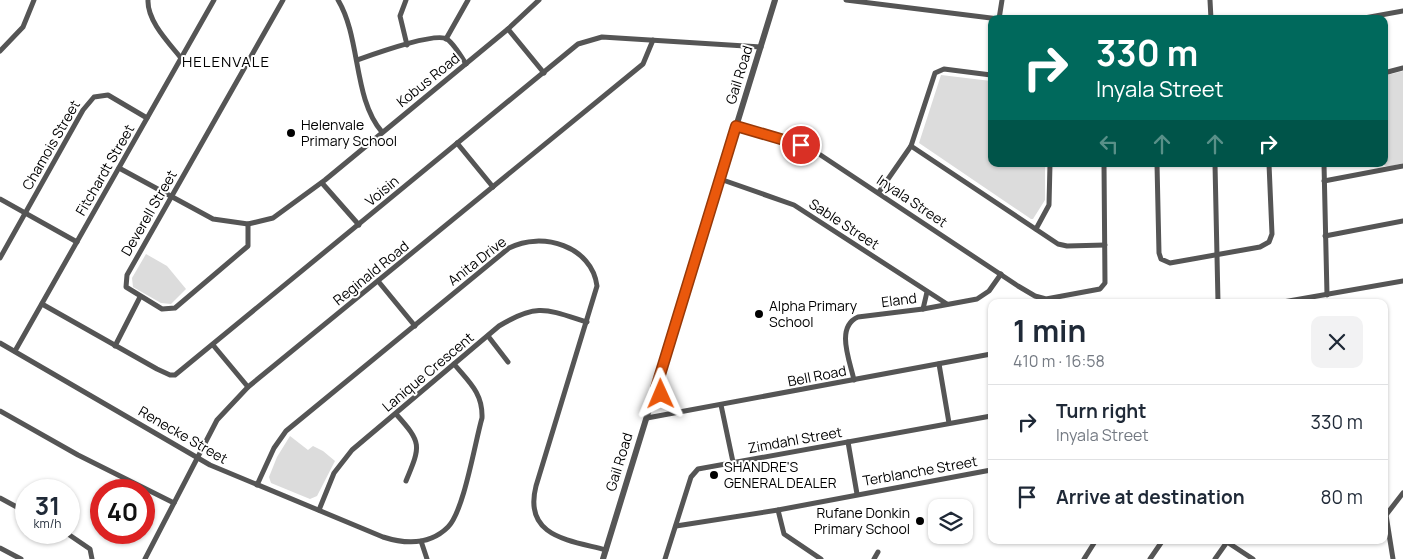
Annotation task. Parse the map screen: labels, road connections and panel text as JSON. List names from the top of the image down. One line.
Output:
{"streets":{"street":["Gail Road","Kobus Road","Chamois Street","Fitchardt Street","Voisin","Inyala Street","Deverell Street","Sable Street","Anita Drive","Reginald Road","Eland","Lanique Crescent","Bell Road","Renecke Street","Zimdahl Street","Terblanche Street"]},"crossings":[["Gail Road","Voisin"],["Gail Road","Inyala Street"],["Gail Road","Sable Street"],["Gail Road","Anita Drive"],["Gail Road","Bell Road"],["Kobus Road","Fitchardt Street"],["Kobus Road","Deverell Street"],["Chamois Street","Fitchardt Street"],["Fitchardt Street","Voisin"],["Fitchardt Street","Renecke Street"],["Voisin","Reginald Road"],["Inyala Street","Eland"],["Sable Street","Eland"],["Anita Drive","Lanique Crescent"],["Anita Drive","Renecke Street"],["Reginald Road","Renecke Street"],["Eland","Bell Road"],["Lanique Crescent","Renecke Street"],["Zimdahl Street","Terblanche Street"]],"districts":["HELENVALE"],"places":["Helenvale Primary School","Alpha Primary School","SHANDRE'S GENERAL DEALER","Rufane Donkin Primary School"],"page":{"turn":["330 m","Inyala Street"],"heading":["1 min","410 m · 16:58"],"list":[{"name":"Turn right","note":"Inyala Street","value":"330 m"},{"name":"Arrive at destination","value":"80 m"}],"speed":"31 km/h","limit":"40"}}
